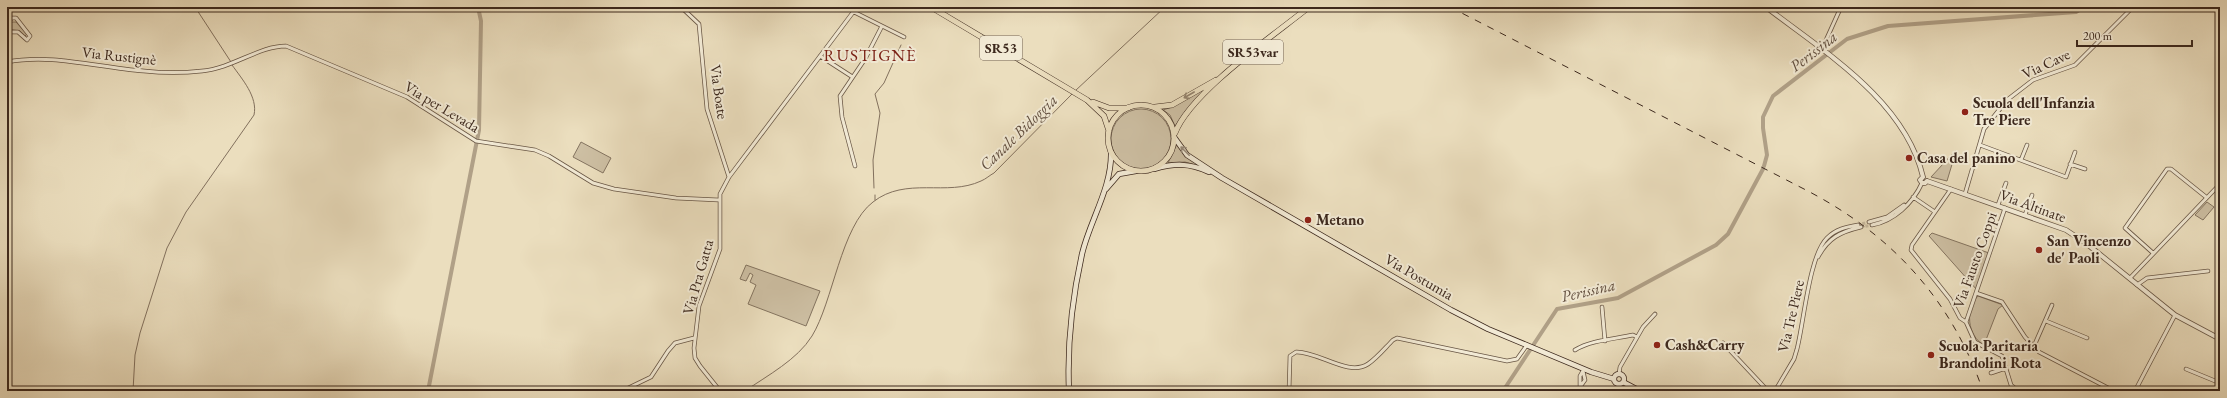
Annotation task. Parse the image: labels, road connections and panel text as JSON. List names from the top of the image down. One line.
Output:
{"streets":{"main road":["SR53","SR53var","Via Postumia"],"street":["Via Rustignè","Via Cave","Via Boate","Via per Levada","Via Altinate","Via Fausto Coppi","Via Pra Gatta","Via Tre Piere"]},"crossings":[["SR53","SR53var"],["SR53","Via Postumia"],["SR53var","Via Postumia"],["Via Rustignè","Via per Levada"],["Via Cave","Via Altinate"],["Via Boate","Via Pra Gatta"],["Via per Levada","Via Pra Gatta"],["Via Altinate","Via Fausto Coppi"]],"districts":["RUSTIGNÈ"],"water":["Perissina","Canale Bidoggia"],"places":["Scuola dell'Infanzia Tre Piere","Casa del panino","Metano","San Vincenzo de' Paoli","Cash&Carry","Scuola Paritaria Brandolini Rota"],"scale_bar":"200 m"}
